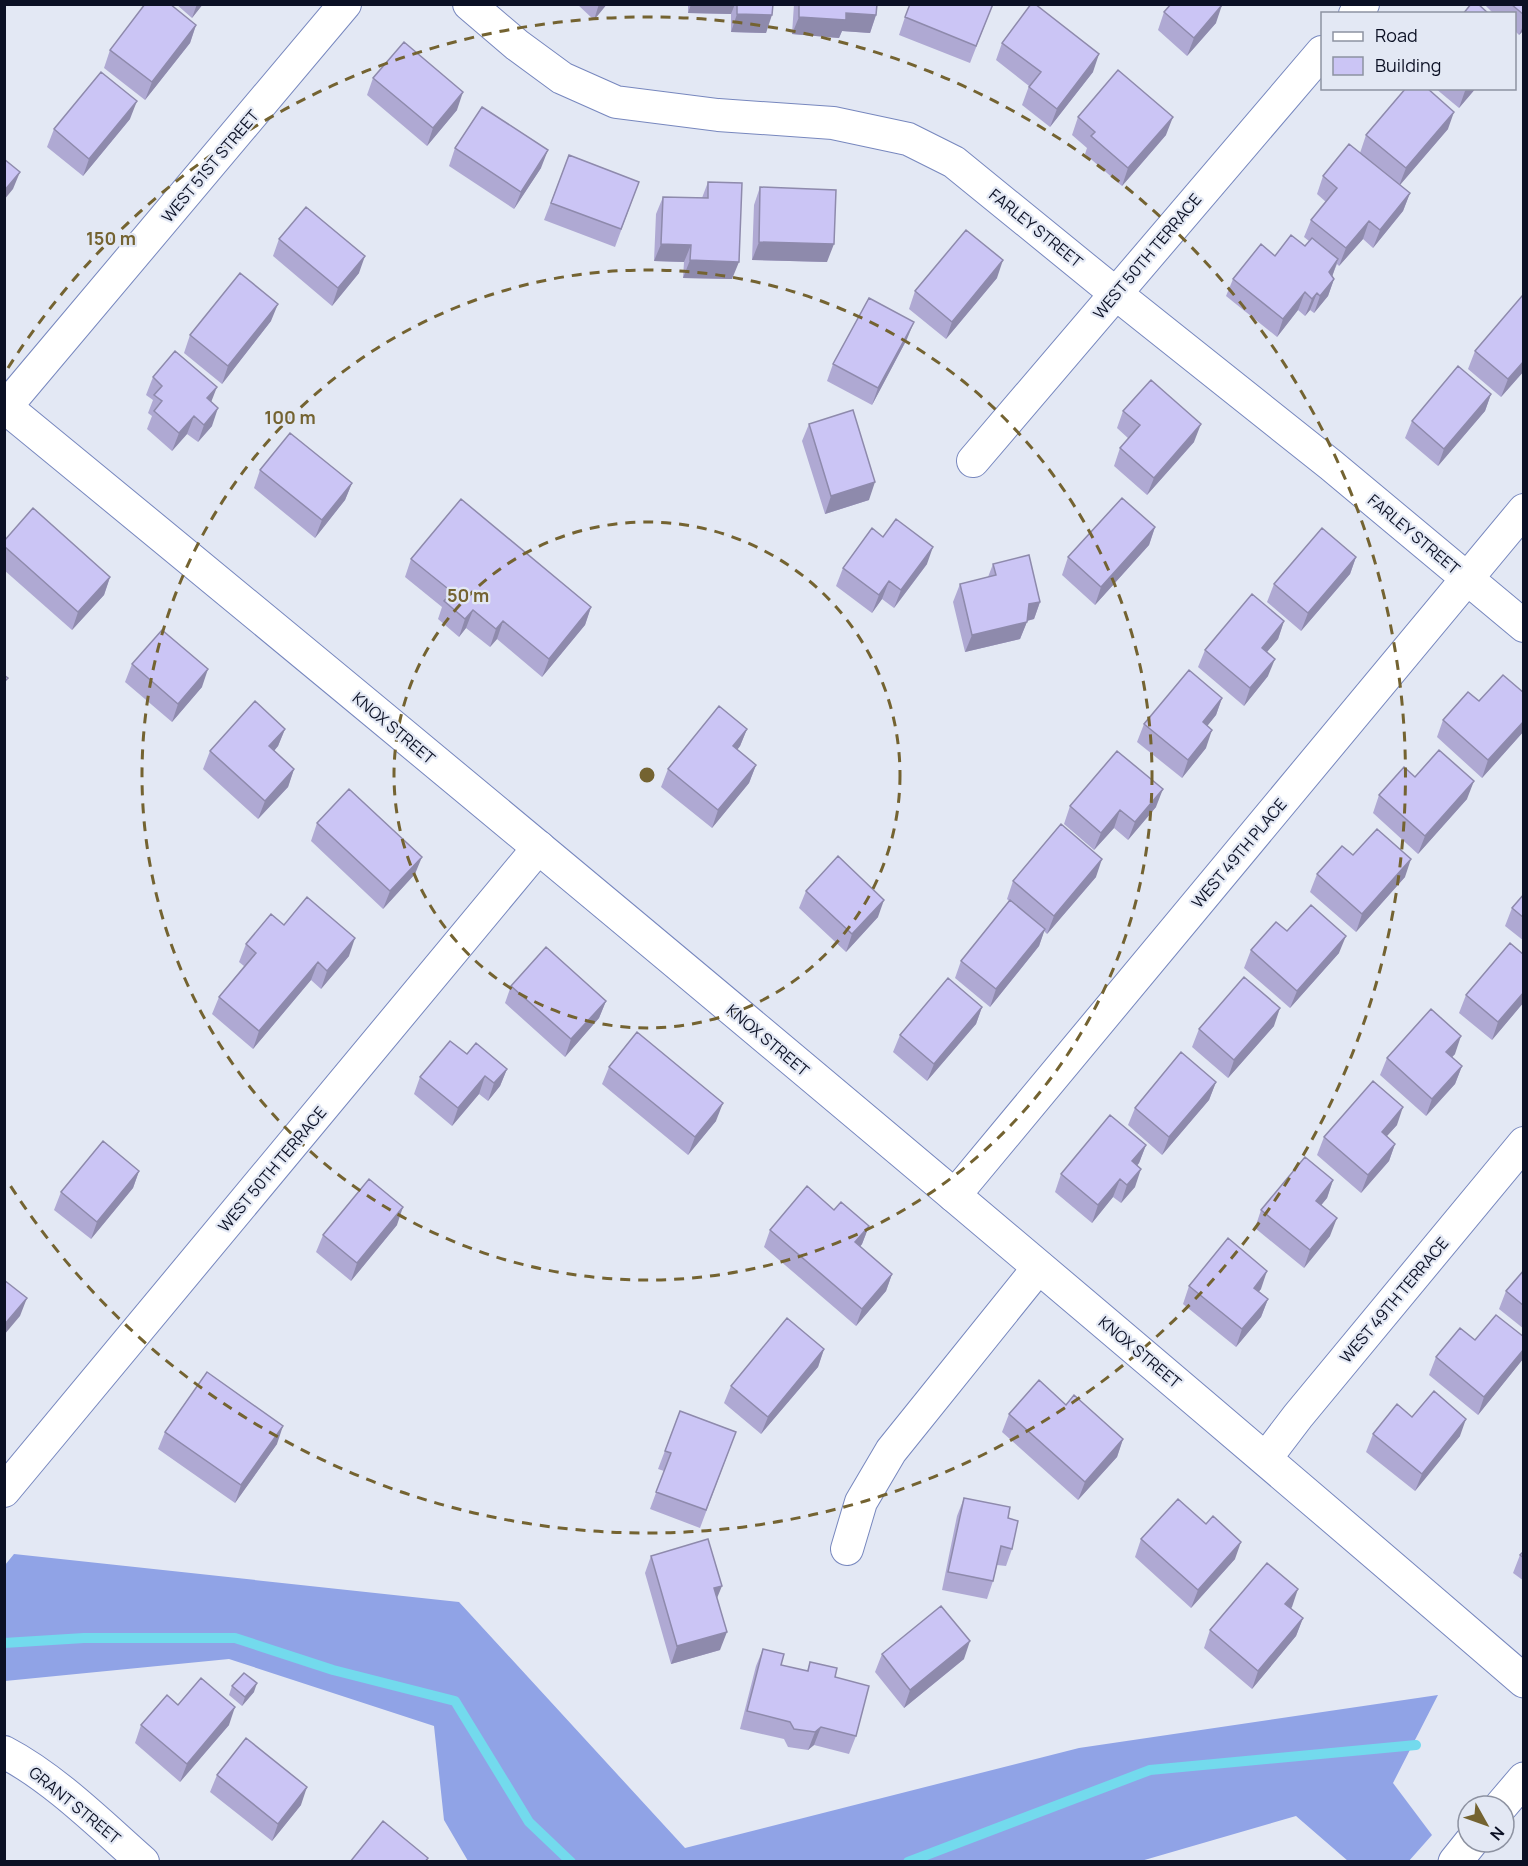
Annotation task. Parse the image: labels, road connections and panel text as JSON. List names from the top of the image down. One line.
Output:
{"streets":{"street":["WEST 51ST STREET","FARLEY STREET","WEST 50TH TERRACE","KNOX STREET","WEST 49TH PLACE","WEST 49TH TERRACE","GRANT STREET"]},"crossings":[["WEST 51ST STREET","KNOX STREET"],["FARLEY STREET","WEST 50TH TERRACE"],["FARLEY STREET","WEST 49TH PLACE"],["WEST 50TH TERRACE","KNOX STREET"],["KNOX STREET","WEST 49TH PLACE"],["KNOX STREET","WEST 49TH TERRACE"]],"legend":["Road","Building"],"north":"bottom right","rings":["150 m","100 m","50 m"]}
